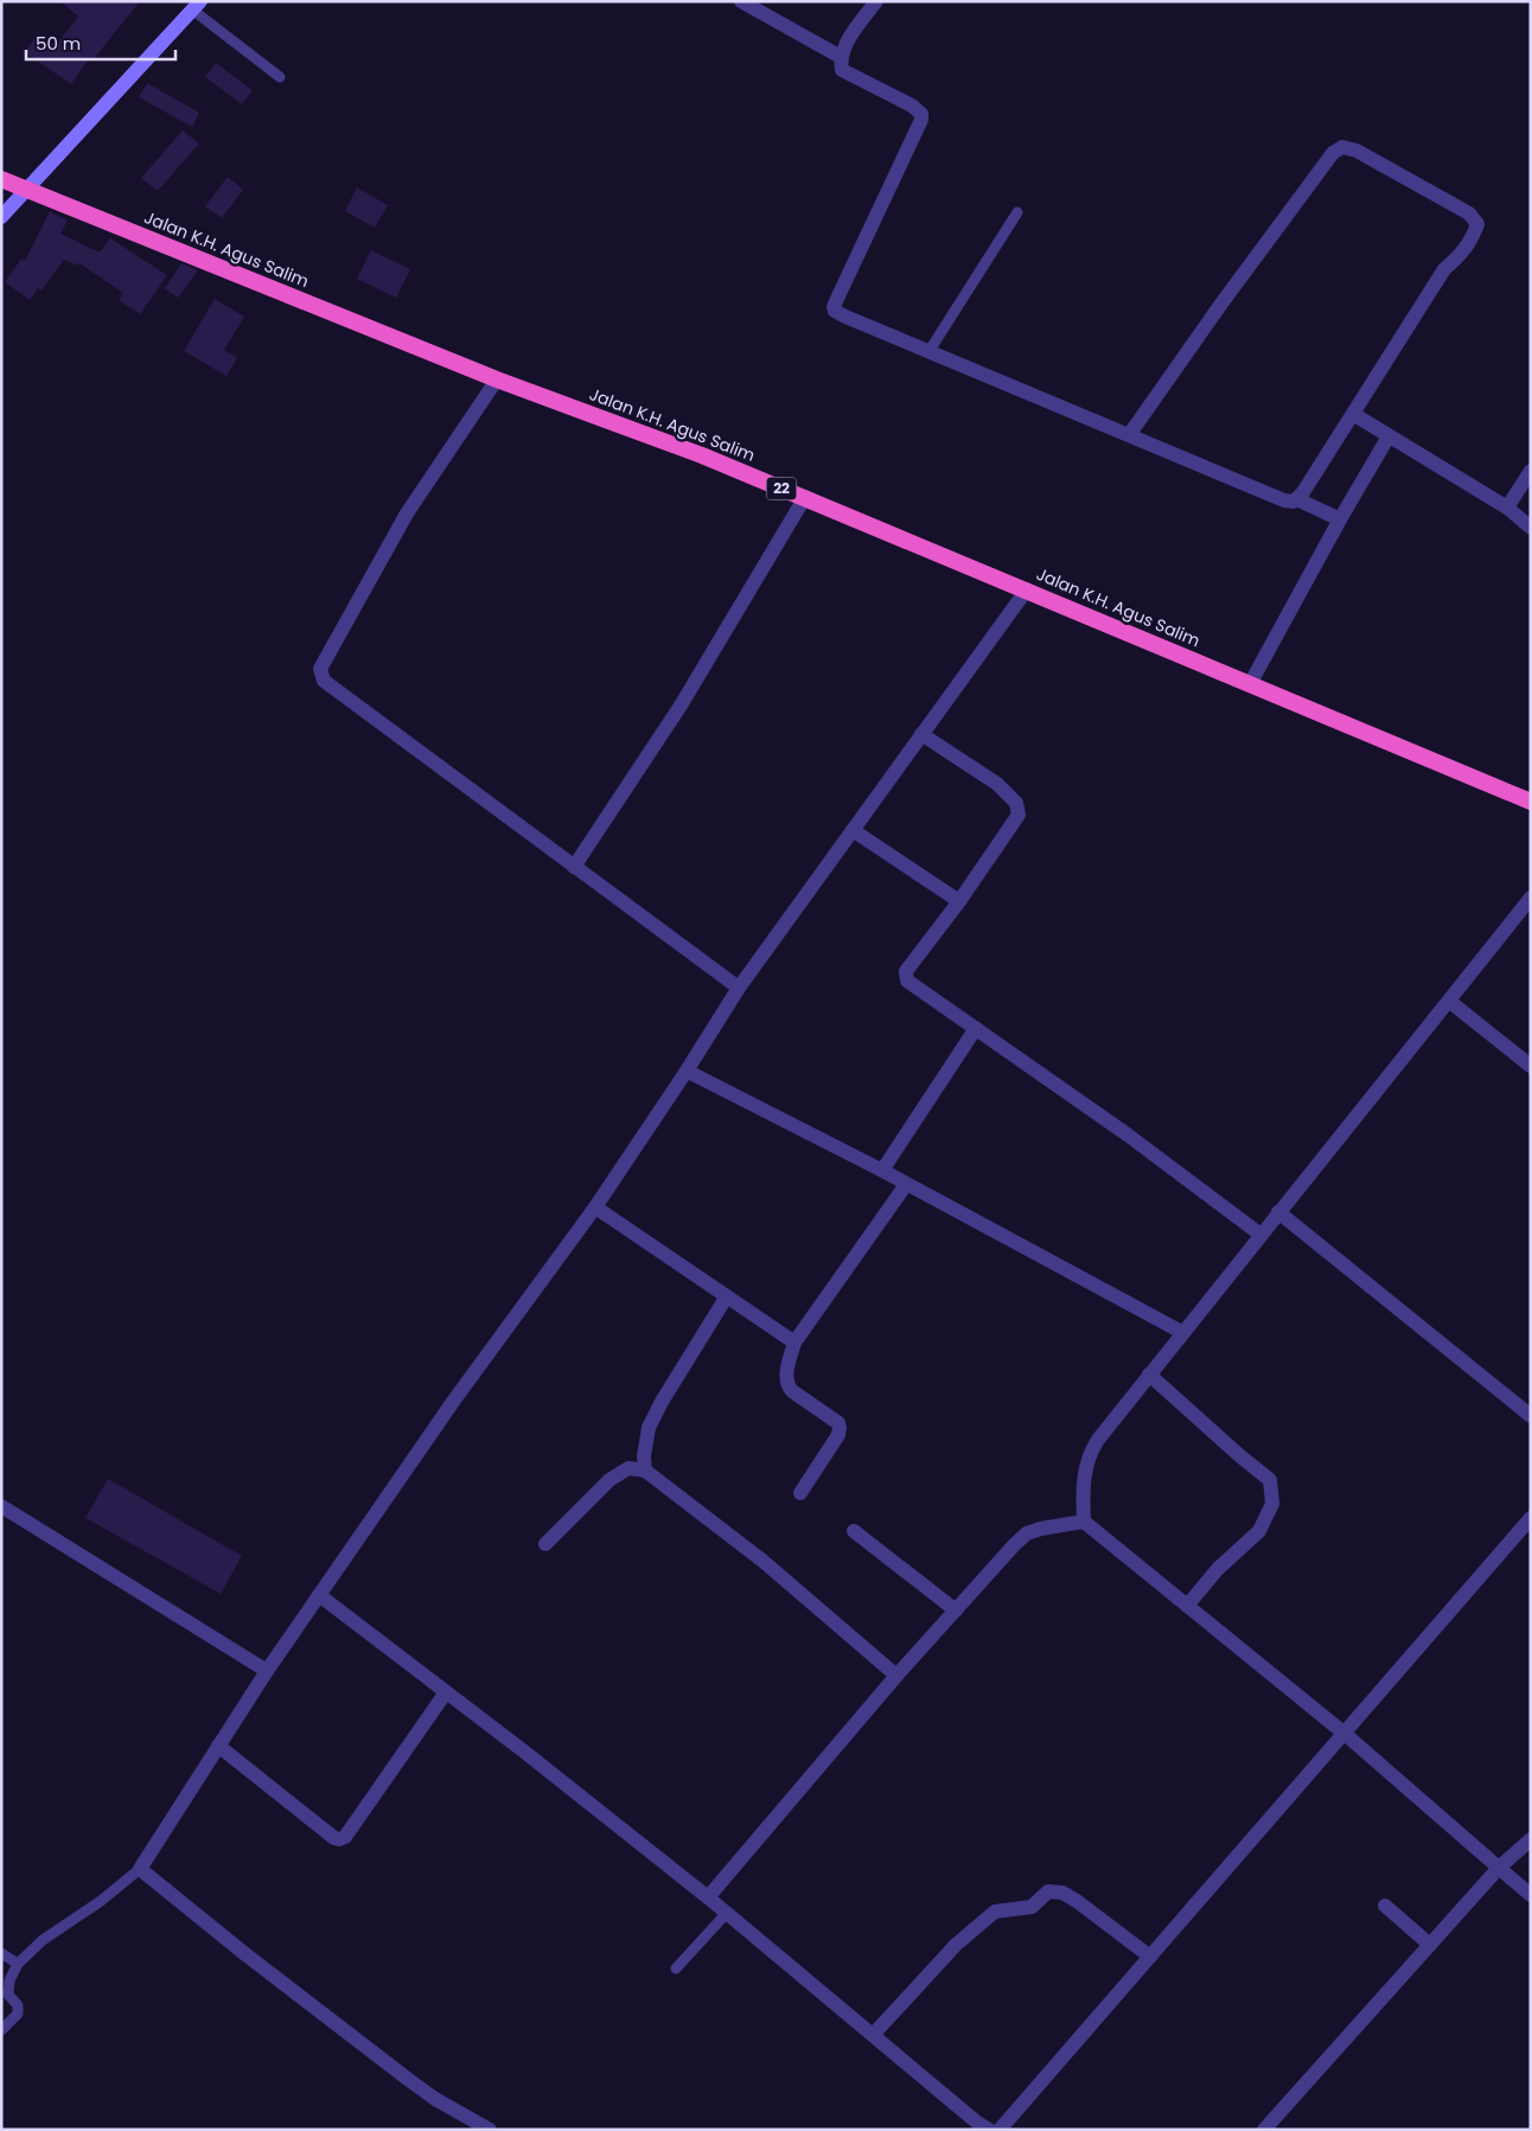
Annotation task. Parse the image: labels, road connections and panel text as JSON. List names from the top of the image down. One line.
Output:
{"streets":{"highway":["Jalan K.H. Agus Salim","22"]},"crossings":[["Jalan K.H. Agus Salim","22"]],"scale_bar":"50 m"}
